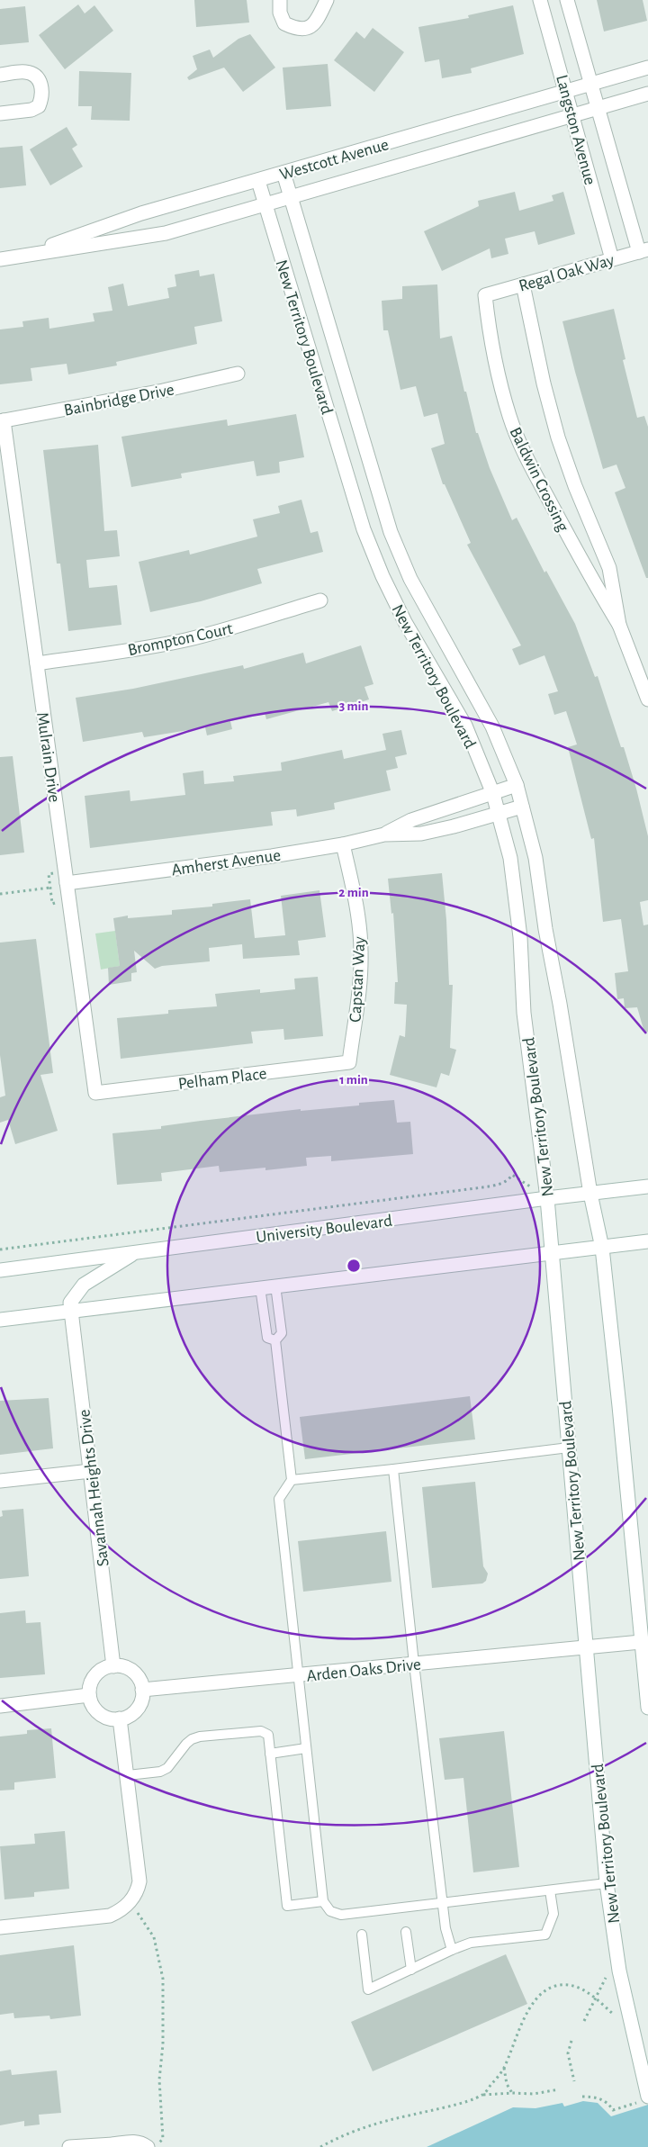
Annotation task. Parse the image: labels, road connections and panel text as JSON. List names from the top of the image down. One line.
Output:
{"streets":{"street":["Langston Avenue","Westcott Avenue","Regal Oak Way","New Territory Boulevard","Bainbridge Drive","Baldwin Crossing","Brompton Court","Mulrain Drive","Amherst Avenue","Capstan Way","Pelham Place","University Boulevard","Savannah Heights Drive","Arden Oaks Drive"]},"crossings":[["Langston Avenue","Westcott Avenue"],["Langston Avenue","Regal Oak Way"],["Westcott Avenue","New Territory Boulevard"],["Regal Oak Way","Baldwin Crossing"],["New Territory Boulevard","Amherst Avenue"],["New Territory Boulevard","University Boulevard"],["New Territory Boulevard","Arden Oaks Drive"],["Bainbridge Drive","Mulrain Drive"],["Brompton Court","Mulrain Drive"],["Mulrain Drive","Amherst Avenue"],["Mulrain Drive","Pelham Place"],["Amherst Avenue","Capstan Way"],["Capstan Way","Pelham Place"],["Savannah Heights Drive","Arden Oaks Drive"]],"rings":["3 min","2 min","1 min"]}
